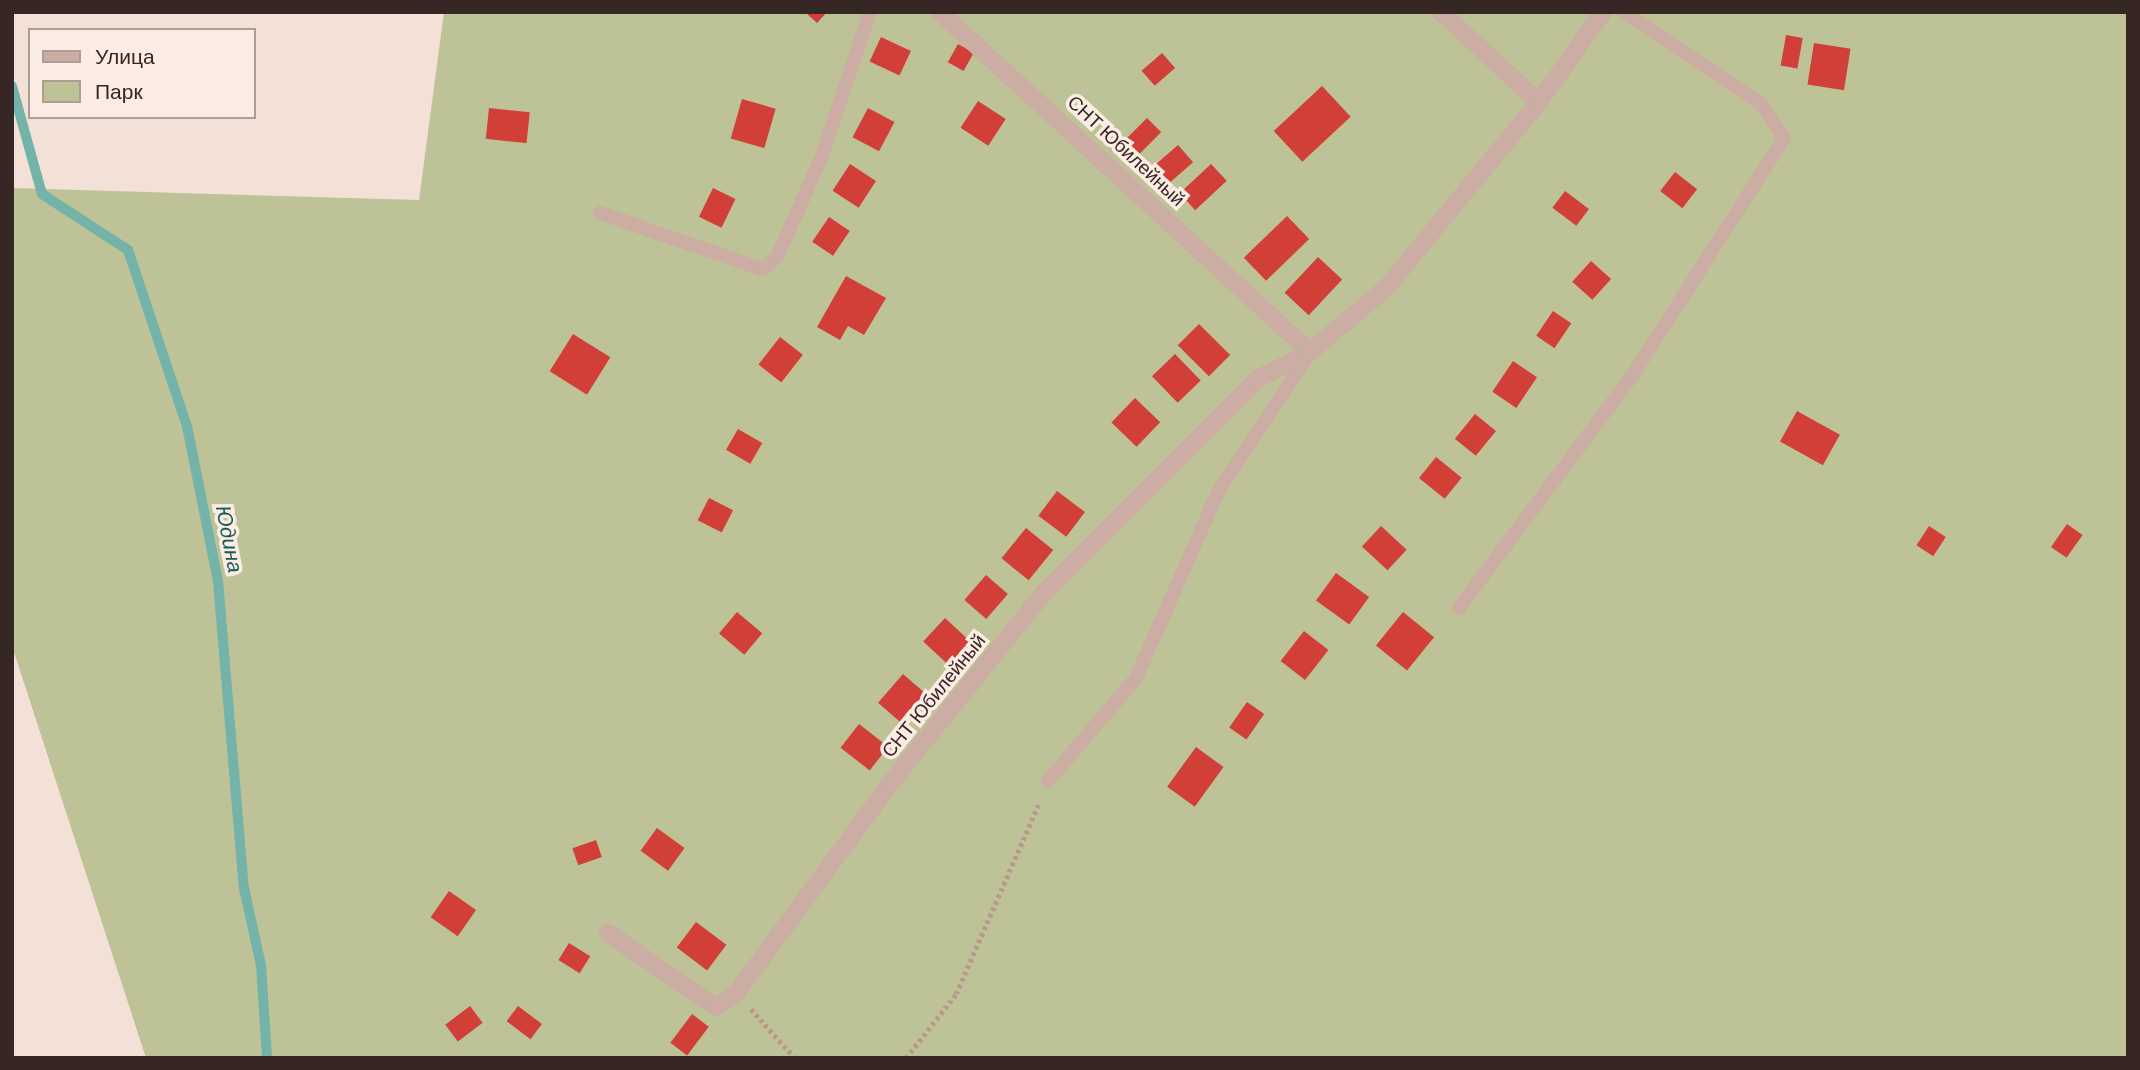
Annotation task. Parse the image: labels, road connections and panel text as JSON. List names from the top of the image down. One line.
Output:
{"streets":{"street":["СНТ Юбилейный"]},"water":["Юдина"],"legend":["Улица","Парк"]}
